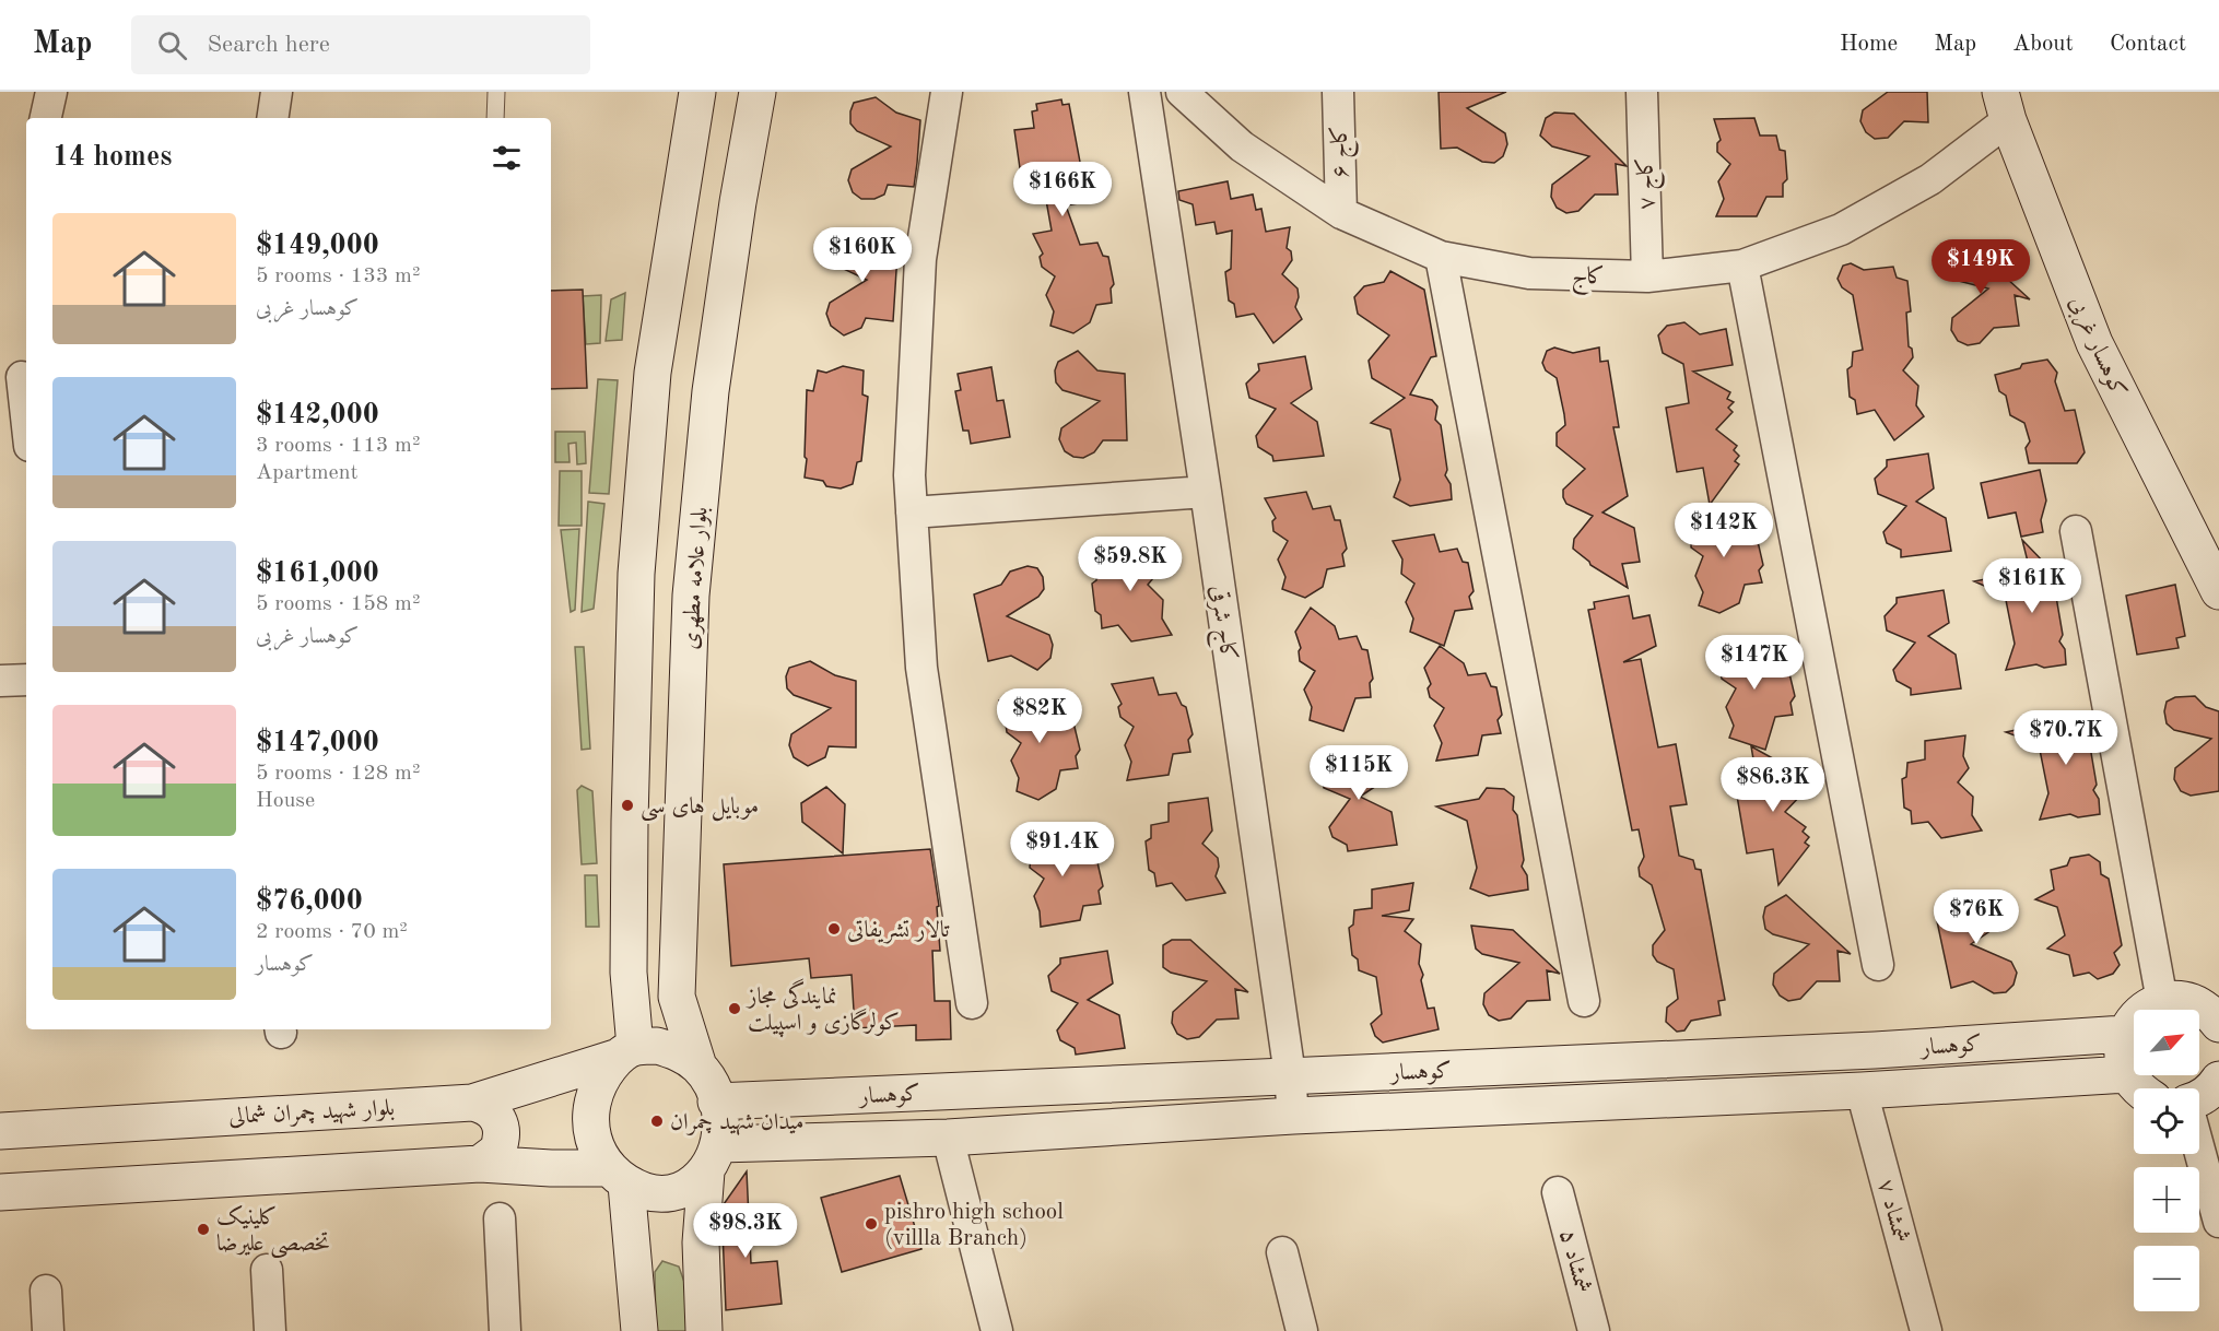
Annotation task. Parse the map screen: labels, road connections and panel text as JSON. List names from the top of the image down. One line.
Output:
{"streets":{"main road":["کوهسار غربی","بلوار علامه مطهری","کوهسار","بلوار شهید چمران شمالی"],"street":["کاج ۶","کاج ۷","کاج","کاج شرقی","شمشاد ۷","شمشاد ۵"]},"crossings":[["کاج ۶","کاج"],["کاج ۷","کاج"],["کاج","کوهسار غربی"],["بلوار علامه مطهری","کوهسار"],["بلوار علامه مطهری","بلوار شهید چمران شمالی"],["کاج شرقی","کوهسار"],["کوهسار","بلوار شهید چمران شمالی"],["کوهسار","شمشاد ۷"]],"places":["موبایل های سی","تالار تشریفاتی","نمایندگی مجاز کولرگازی و اسپیلت","میدان شهید چمران","pishro high school (villla Branch)","کلینیک تخصصی علیرضا"],"north":"top right","page":{"header":"Map","search":"Search here","nav":["Home","Map","About","Contact"],"heading":"14 homes","price":["$166K","$160K","$149K","$142K","$59.8K","$161K","$147K","$82K","$70.7K","$115K","$86.3K","$91.4K","$76K","$98.3K"],"list":[{"name":"$149,000","note":"5 rooms · 133 m² · کوهسار غربی"},{"name":"$142,000","note":"3 rooms · 113 m² · Apartment"},{"name":"$161,000","note":"5 rooms · 158 m² · کوهسار غربی"},{"name":"$147,000","note":"5 rooms · 128 m² · House"},{"name":"$76,000","note":"2 rooms · 70 m² · کوهسار"}],"map_buttons":["+","−"]}}
